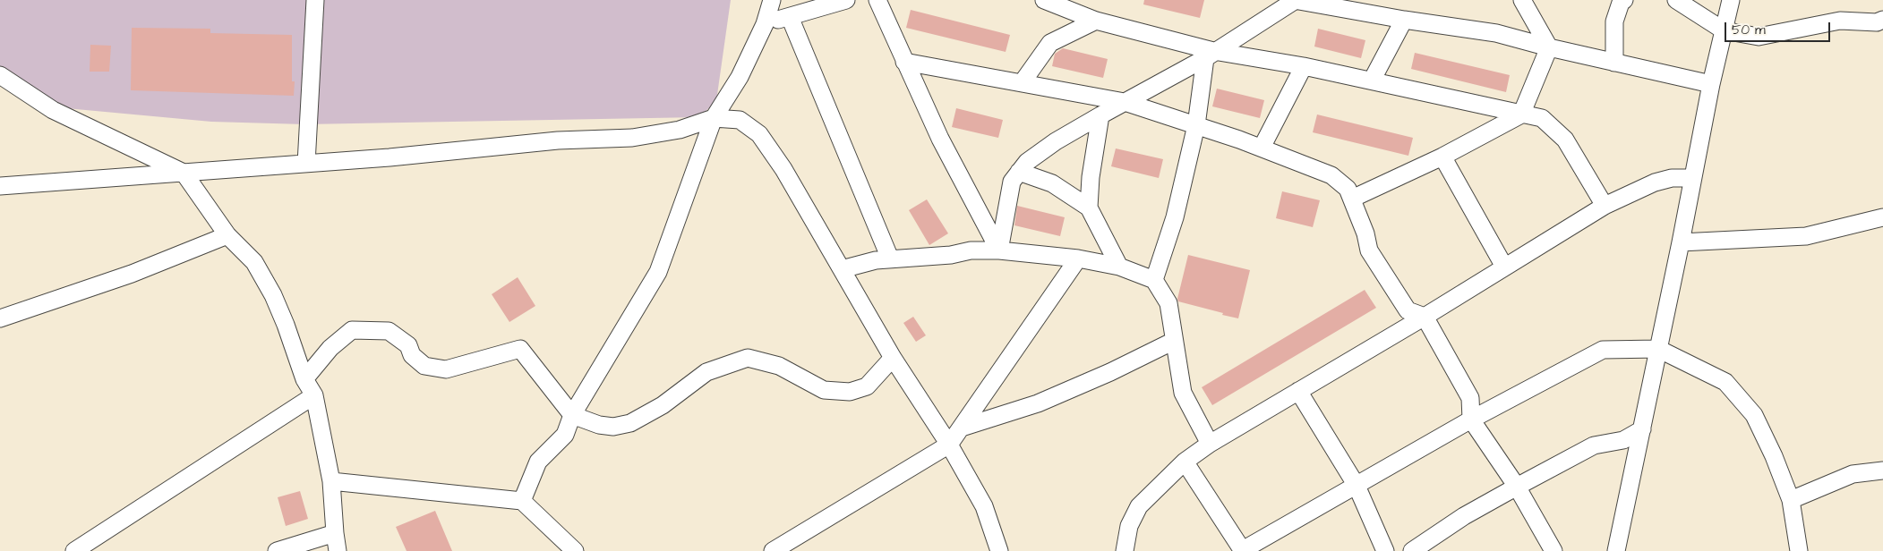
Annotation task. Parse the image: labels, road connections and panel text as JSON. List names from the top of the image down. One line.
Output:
{"scale_bar":"50 m"}
